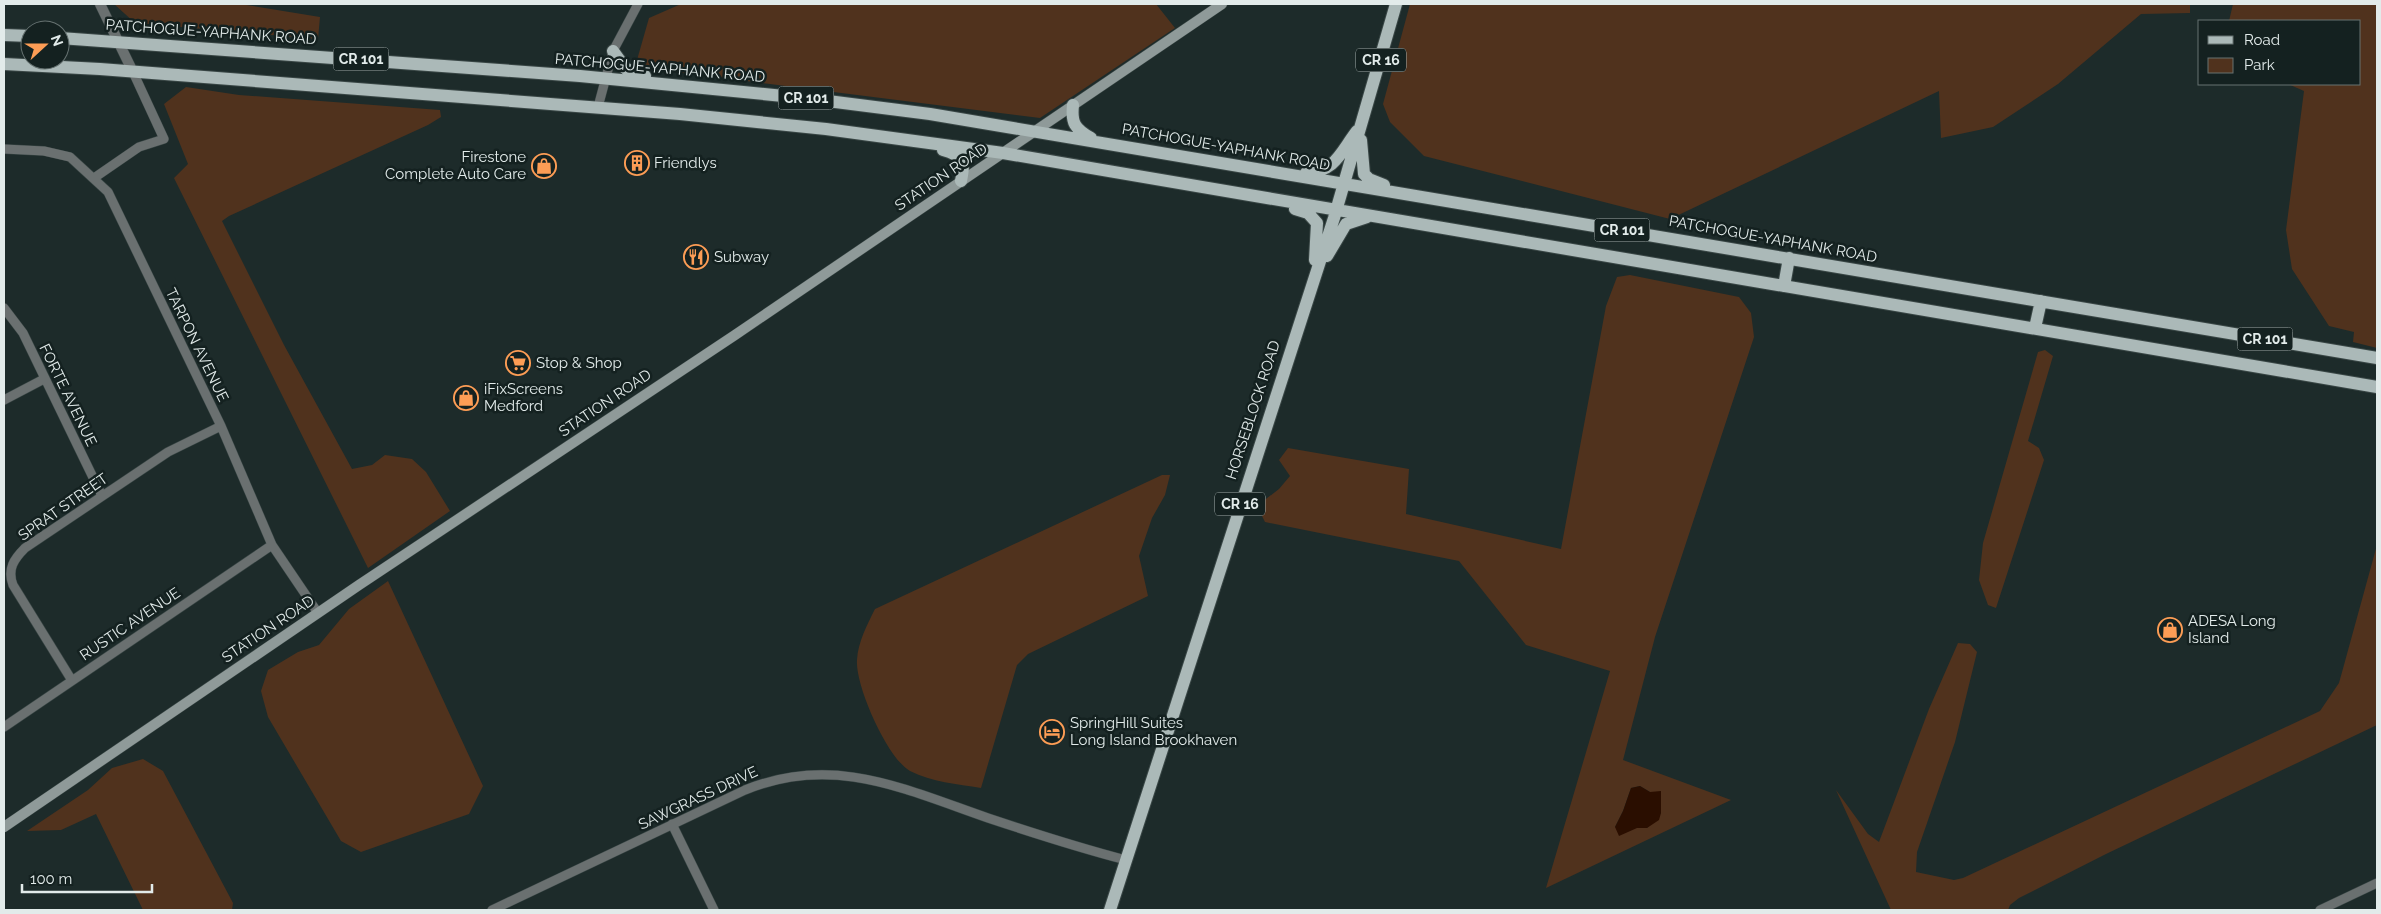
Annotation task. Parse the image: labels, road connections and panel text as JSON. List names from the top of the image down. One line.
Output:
{"streets":{"main road":["PATCHOGUE-YAPHANK ROAD","CR 101","CR 16","STATION ROAD","HORSEBLOCK ROAD"],"street":["TARPON AVENUE","FORTE AVENUE","SPRAT STREET","RUSTIC AVENUE","SAWGRASS DRIVE"]},"crossings":[["PATCHOGUE-YAPHANK ROAD","STATION ROAD"],["PATCHOGUE-YAPHANK ROAD","HORSEBLOCK ROAD"],["CR 101","STATION ROAD"],["CR 101","HORSEBLOCK ROAD"],["STATION ROAD","TARPON AVENUE"],["TARPON AVENUE","SPRAT STREET"],["TARPON AVENUE","RUSTIC AVENUE"],["FORTE AVENUE","SPRAT STREET"],["HORSEBLOCK ROAD","SAWGRASS DRIVE"],["SPRAT STREET","RUSTIC AVENUE"]],"places":{"building":["Friendlys"],"shop":["Firestone Complete Auto Care","iFixScreens Medford","ADESA Long Island"],"restaurant":["Subway"],"supermarket":["Stop & Shop"],"hotel":["SpringHill Suites Long Island Brookhaven"]},"legend":["Road","Park"],"scale_bar":"100 m","north":"right"}
